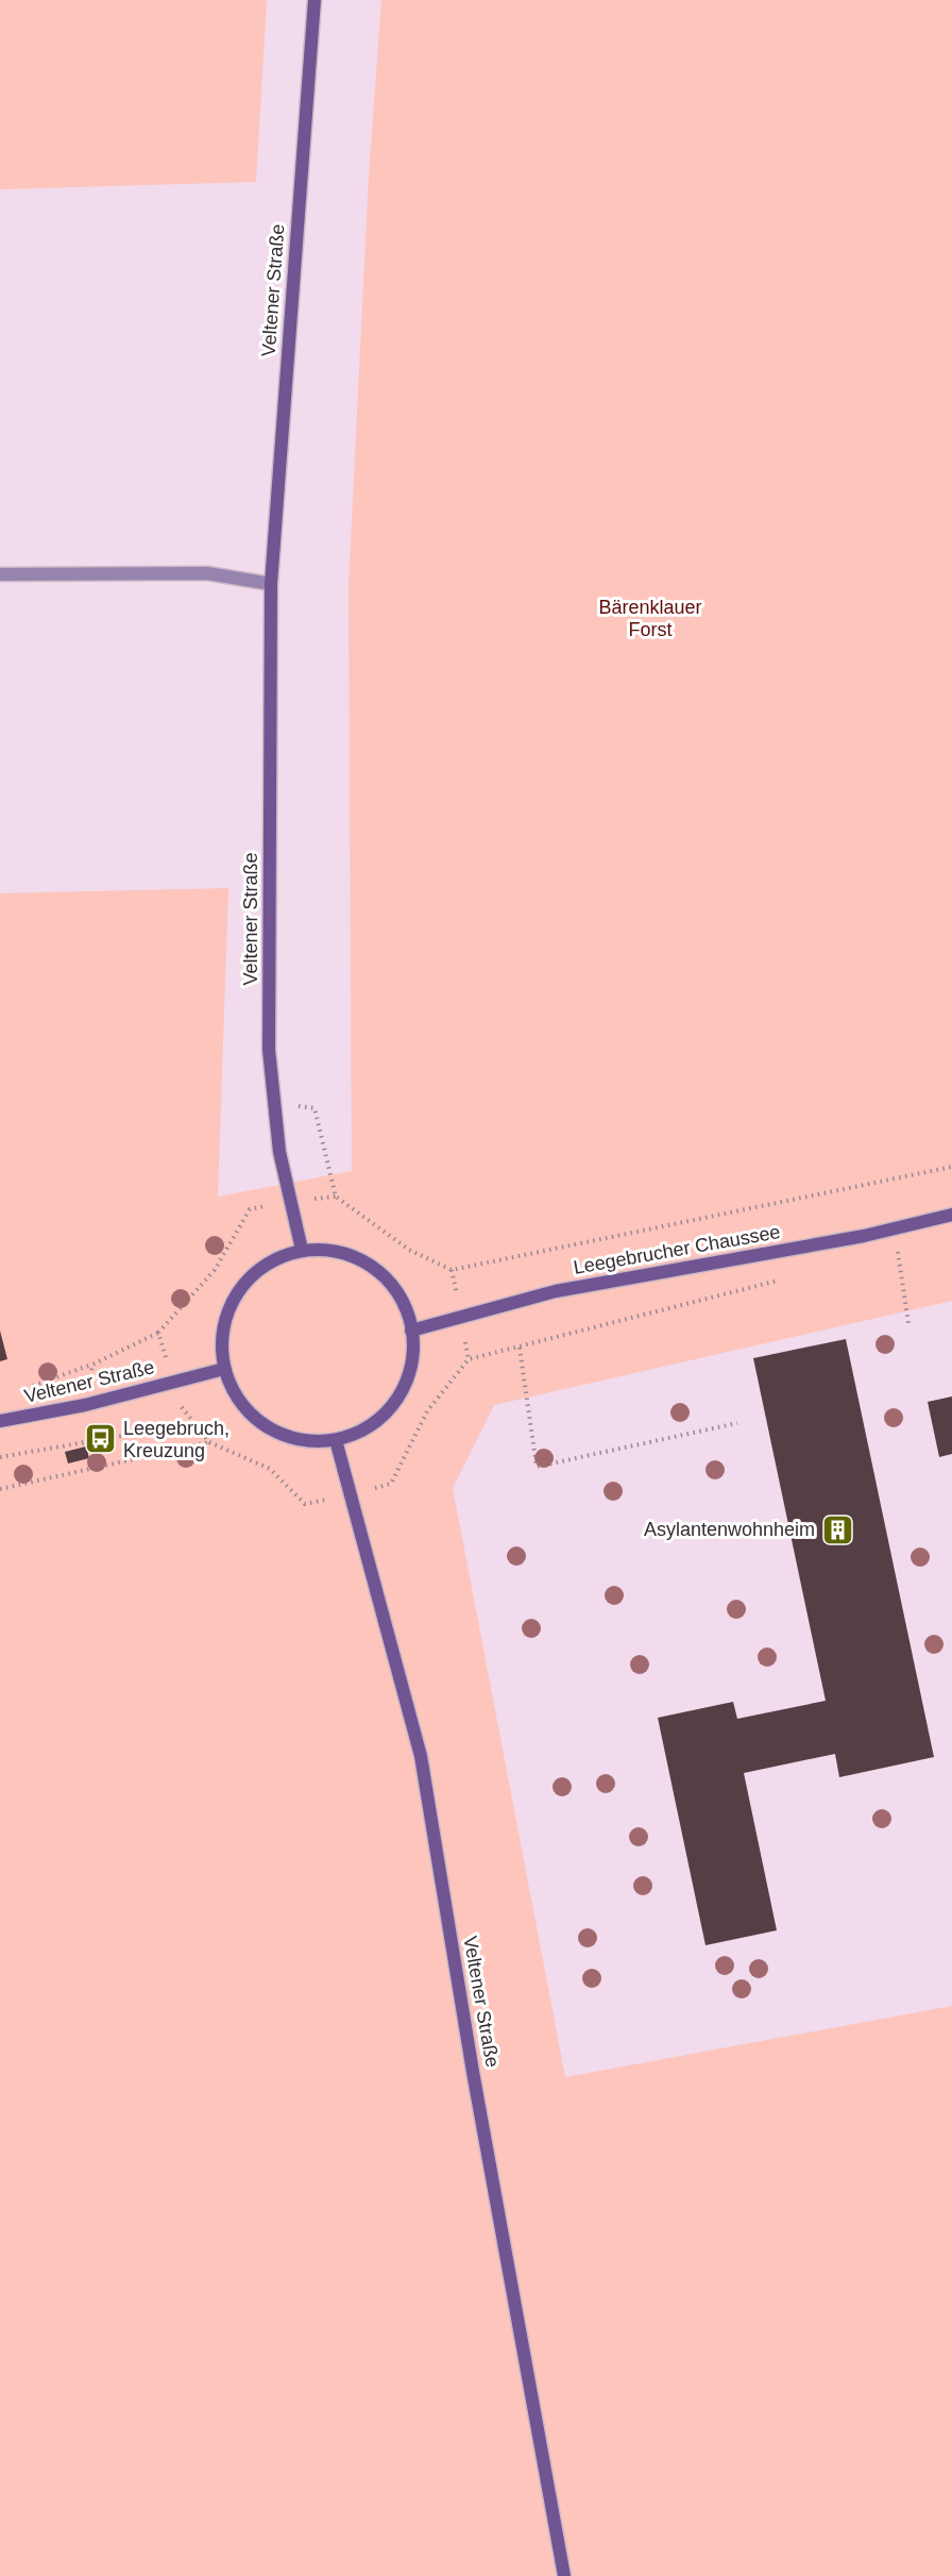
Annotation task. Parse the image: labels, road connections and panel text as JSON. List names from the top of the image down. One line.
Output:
{"streets":{"main road":["Veltener Straße","Leegebrucher Chaussee"]},"crossings":[["Veltener Straße","Leegebrucher Chaussee"]],"parks":["Bärenklauer Forst"],"places":{"bus stop":["Leegebruch, Kreuzung"],"building":["Asylantenwohnheim"]}}
